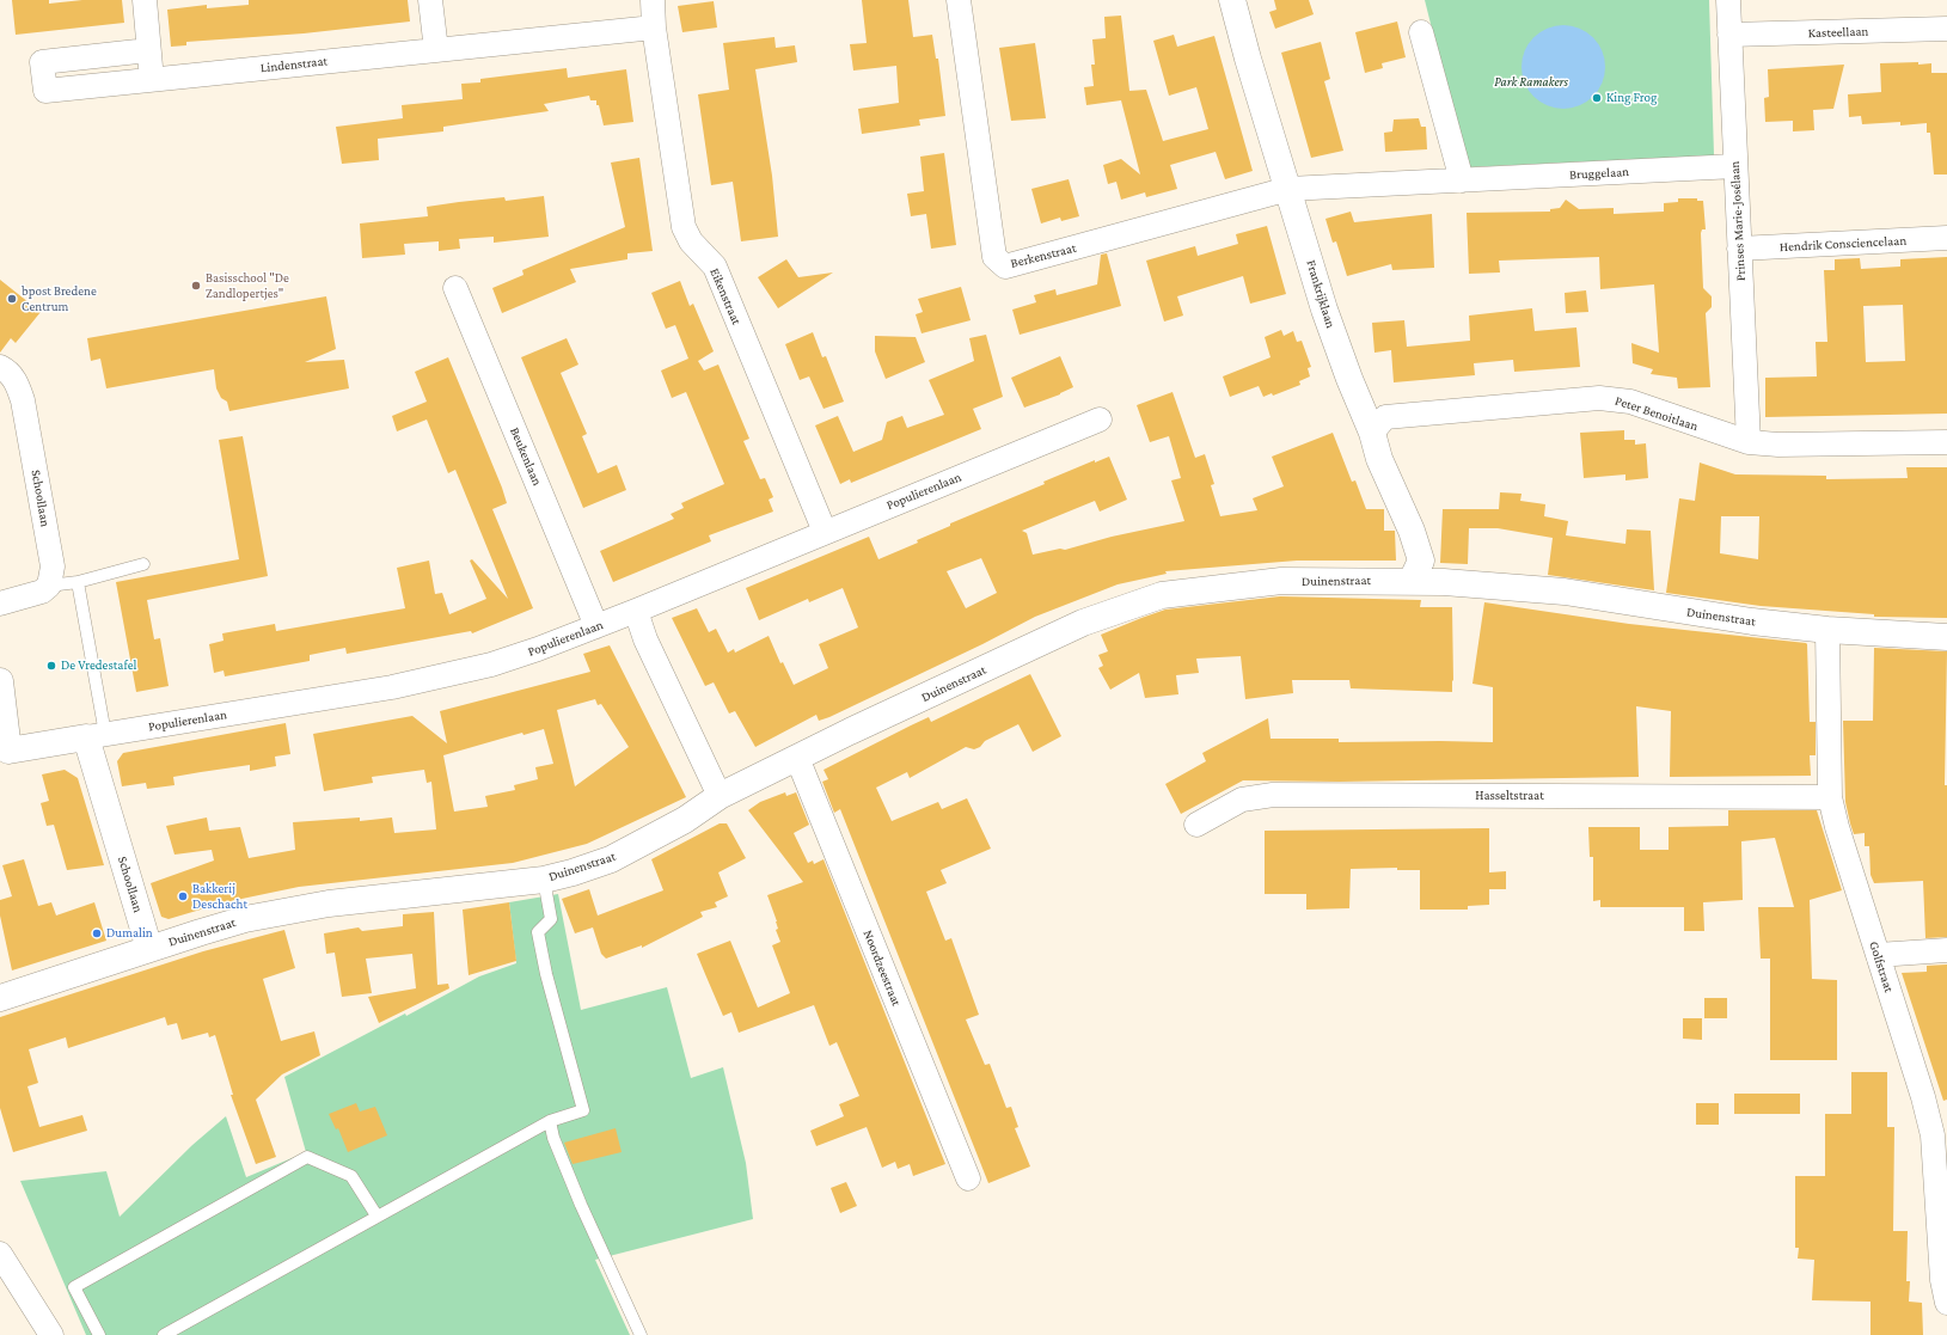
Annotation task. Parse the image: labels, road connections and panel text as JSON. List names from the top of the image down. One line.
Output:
{"streets":{"street":["Kasteellaan","Lindenstraat","Bruggelaan","Prinses Marie-Josélaan","Hendrik Consciencelaan","Berkenstraat","Frankrijklaan","Eikenstraat","Peter Benoitlaan","Beukenlaan","Populierenlaan","Schoollaan","Duinenstraat","Hasseltstraat","Golfstraat","Noordzeestraat"]},"crossings":[["Kasteellaan","Prinses Marie-Josélaan"],["Lindenstraat","Eikenstraat"],["Bruggelaan","Prinses Marie-Josélaan"],["Bruggelaan","Berkenstraat"],["Bruggelaan","Frankrijklaan"],["Prinses Marie-Josélaan","Hendrik Consciencelaan"],["Prinses Marie-Josélaan","Peter Benoitlaan"],["Berkenstraat","Frankrijklaan"],["Frankrijklaan","Peter Benoitlaan"],["Frankrijklaan","Duinenstraat"],["Eikenstraat","Populierenlaan"],["Beukenlaan","Populierenlaan"],["Populierenlaan","Schoollaan"],["Schoollaan","Duinenstraat"],["Duinenstraat","Golfstraat"],["Duinenstraat","Noordzeestraat"],["Hasseltstraat","Golfstraat"]],"parks":["Park Ramakers"],"places":["King Frog","Basisschool \"De Zandlopertjes\"","bpost Bredene Centrum","De Vredestafel","Bakkerij Deschacht","Dumalin"]}
